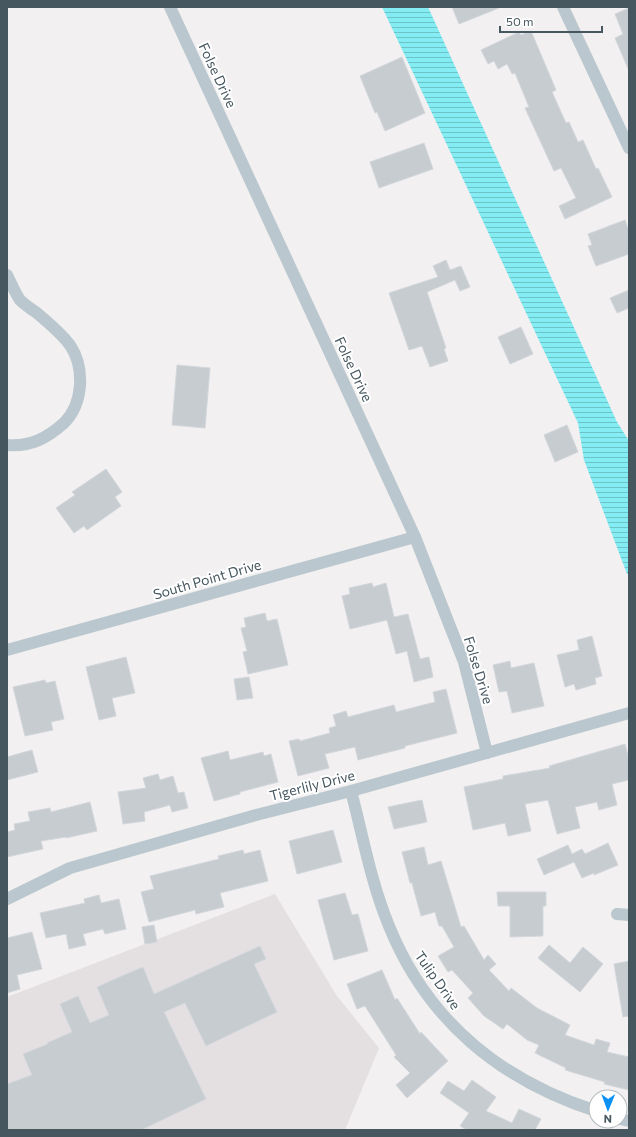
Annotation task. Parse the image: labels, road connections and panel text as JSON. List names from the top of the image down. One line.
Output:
{"streets":{"street":["Folse Drive","South Point Drive","Tigerlily Drive","Tulip Drive"]},"crossings":[["Folse Drive","South Point Drive"],["Folse Drive","Tigerlily Drive"],["Tigerlily Drive","Tulip Drive"]],"scale_bar":"50 m","north":"bottom"}
